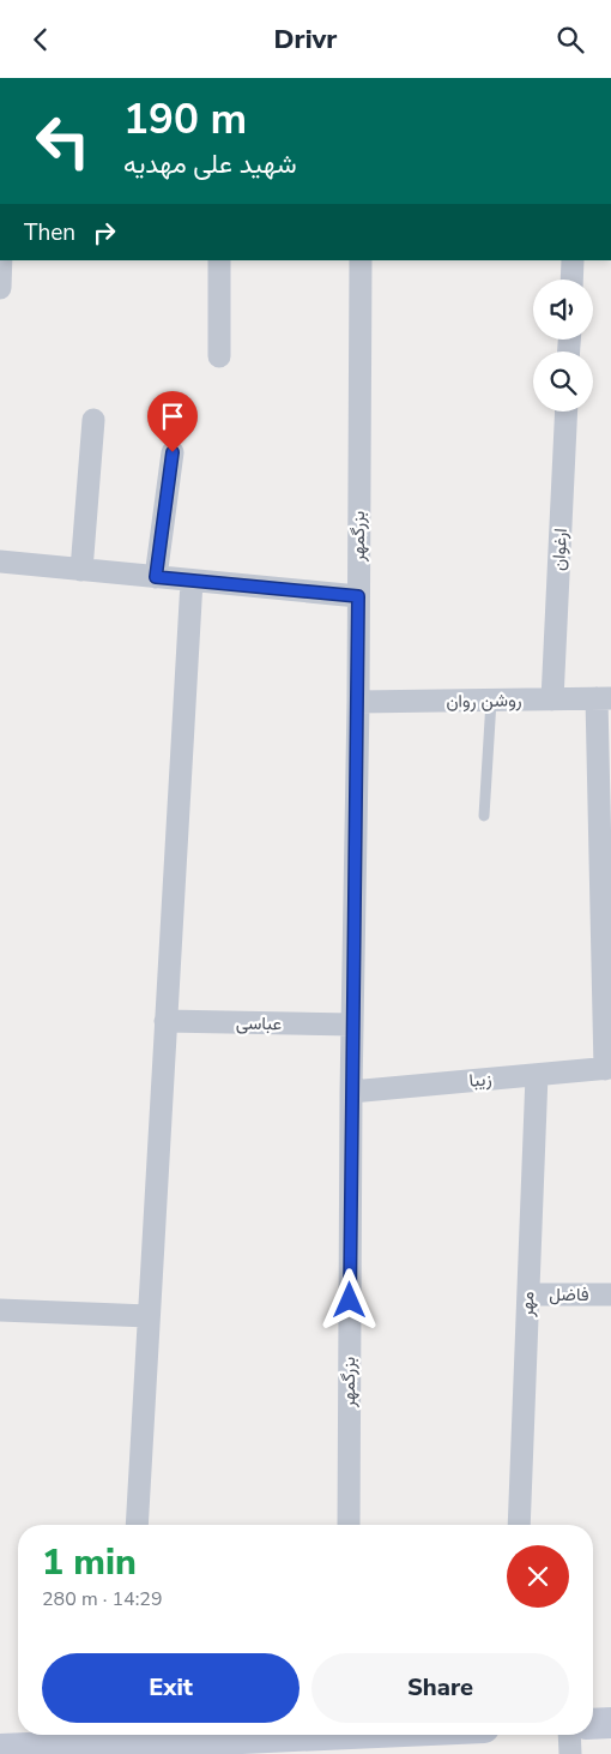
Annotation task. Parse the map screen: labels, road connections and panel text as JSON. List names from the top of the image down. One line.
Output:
{"streets":{"street":["بزرگمهر","ارغوان","روشن روان","عباسی","زیبا","فاضل","مهر"]},"crossings":[["بزرگمهر","روشن روان"],["بزرگمهر","عباسی"],["بزرگمهر","زیبا"],["ارغوان","روشن روان"],["زیبا","مهر"],["فاضل","مهر"]],"page":{"header":"Drivr","turn":["190 m","شهید علی مهدیه"],"then":"Then","heading":["1 min","280 m · 14:29"],"buttons":["Exit","Share"]}}
